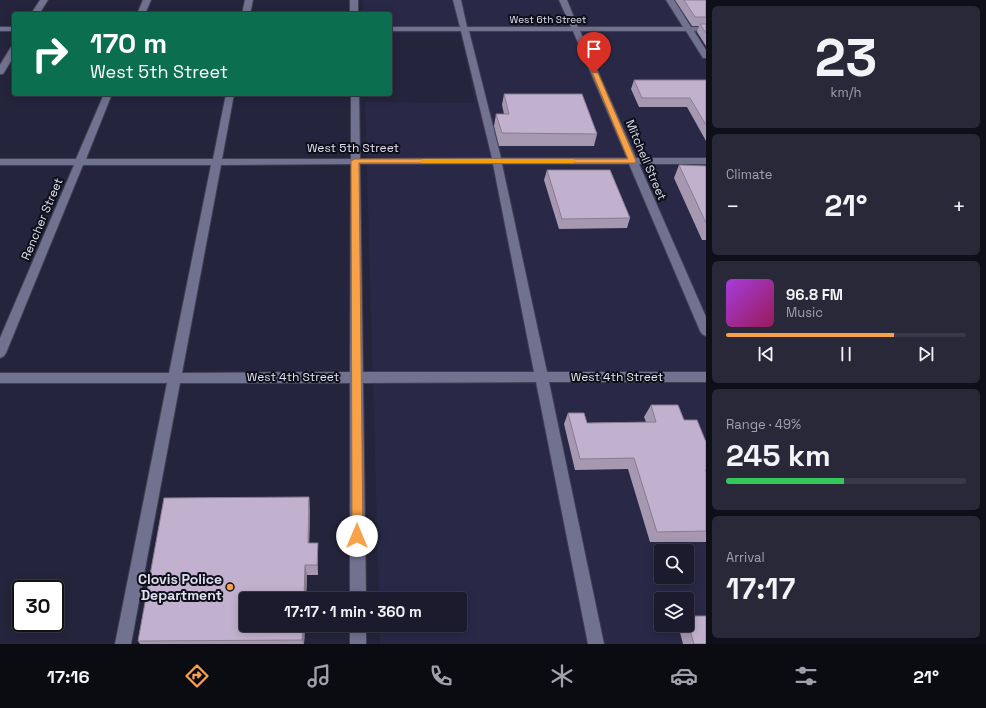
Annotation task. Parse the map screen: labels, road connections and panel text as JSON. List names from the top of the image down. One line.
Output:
{"streets":{"street":["West 6th Street","West 5th Street","Mitchell Street","Rencher Street","West 4th Street"]},"crossings":[["West 6th Street","Mitchell Street"],["West 5th Street","Mitchell Street"],["West 5th Street","Rencher Street"]],"places":["Clovis Police Department"],"page":{"tile":[["23","km/h"],"Climate",["Range · 49%","245 km"],["Arrival","17:17"]],"turn":["170 m","West 5th Street"],"heat":["−","21°","+"],"song":["96.8 FM","Music"],"limit":"30","trip":"17:17 · 1 min · 360 m","tabs":["17:16","21°"]}}
